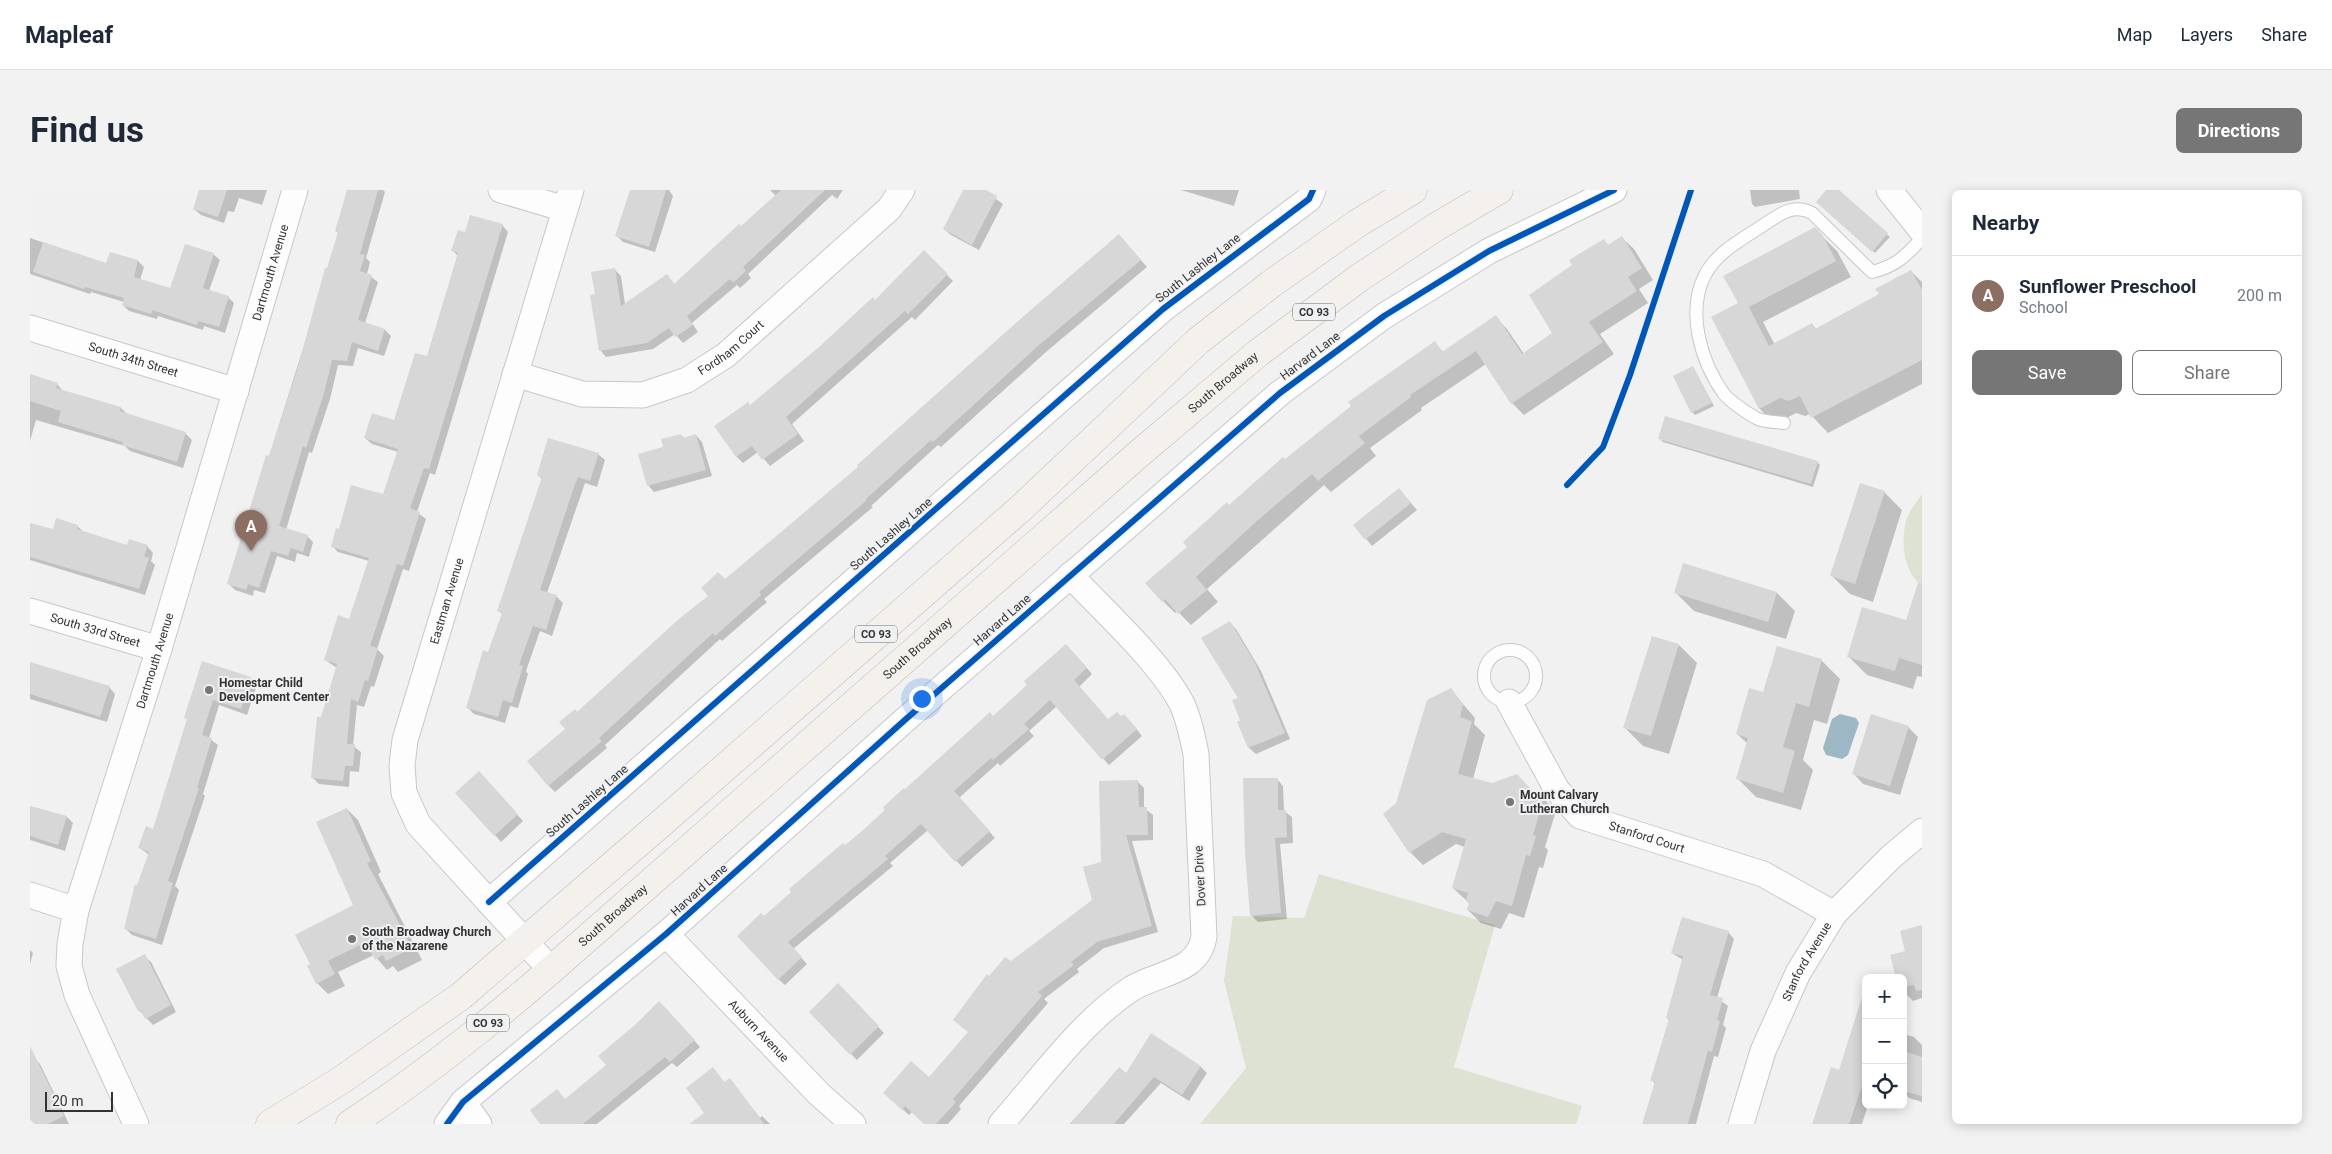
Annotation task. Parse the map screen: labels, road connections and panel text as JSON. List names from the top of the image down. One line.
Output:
{"streets":{"main road":["CO 93","South Broadway"],"street":["South Lashley Lane","Dartmouth Avenue","Fordham Court","Harvard Lane","South 34th Street","Eastman Avenue","South 33rd Street","Stanford Court","Dover Drive","Stanford Avenue","Auburn Avenue"]},"crossings":[["South Lashley Lane","Eastman Avenue"],["Dartmouth Avenue","South 34th Street"],["Dartmouth Avenue","South 33rd Street"],["CO 93","Eastman Avenue"],["Fordham Court","Eastman Avenue"],["Harvard Lane","Dover Drive"],["Harvard Lane","Auburn Avenue"],["South Broadway","Eastman Avenue"],["Stanford Court","Stanford Avenue"]],"places":["Homestar Child Development Center","Mount Calvary Lutheran Church","South Broadway Church of the Nazarene"],"scale_bar":"20 m","page":{"header":"Mapleaf","nav":["Map","Layers","Share"],"buttons":["Directions",["Save","Share"]],"title":"Find us","heading":"Nearby","list":[{"mark":"A","name":"Sunflower Preschool","note":"School","value":"200 m"}],"pins":"A","map_buttons":["+","−"],"scale":"20 m"}}
